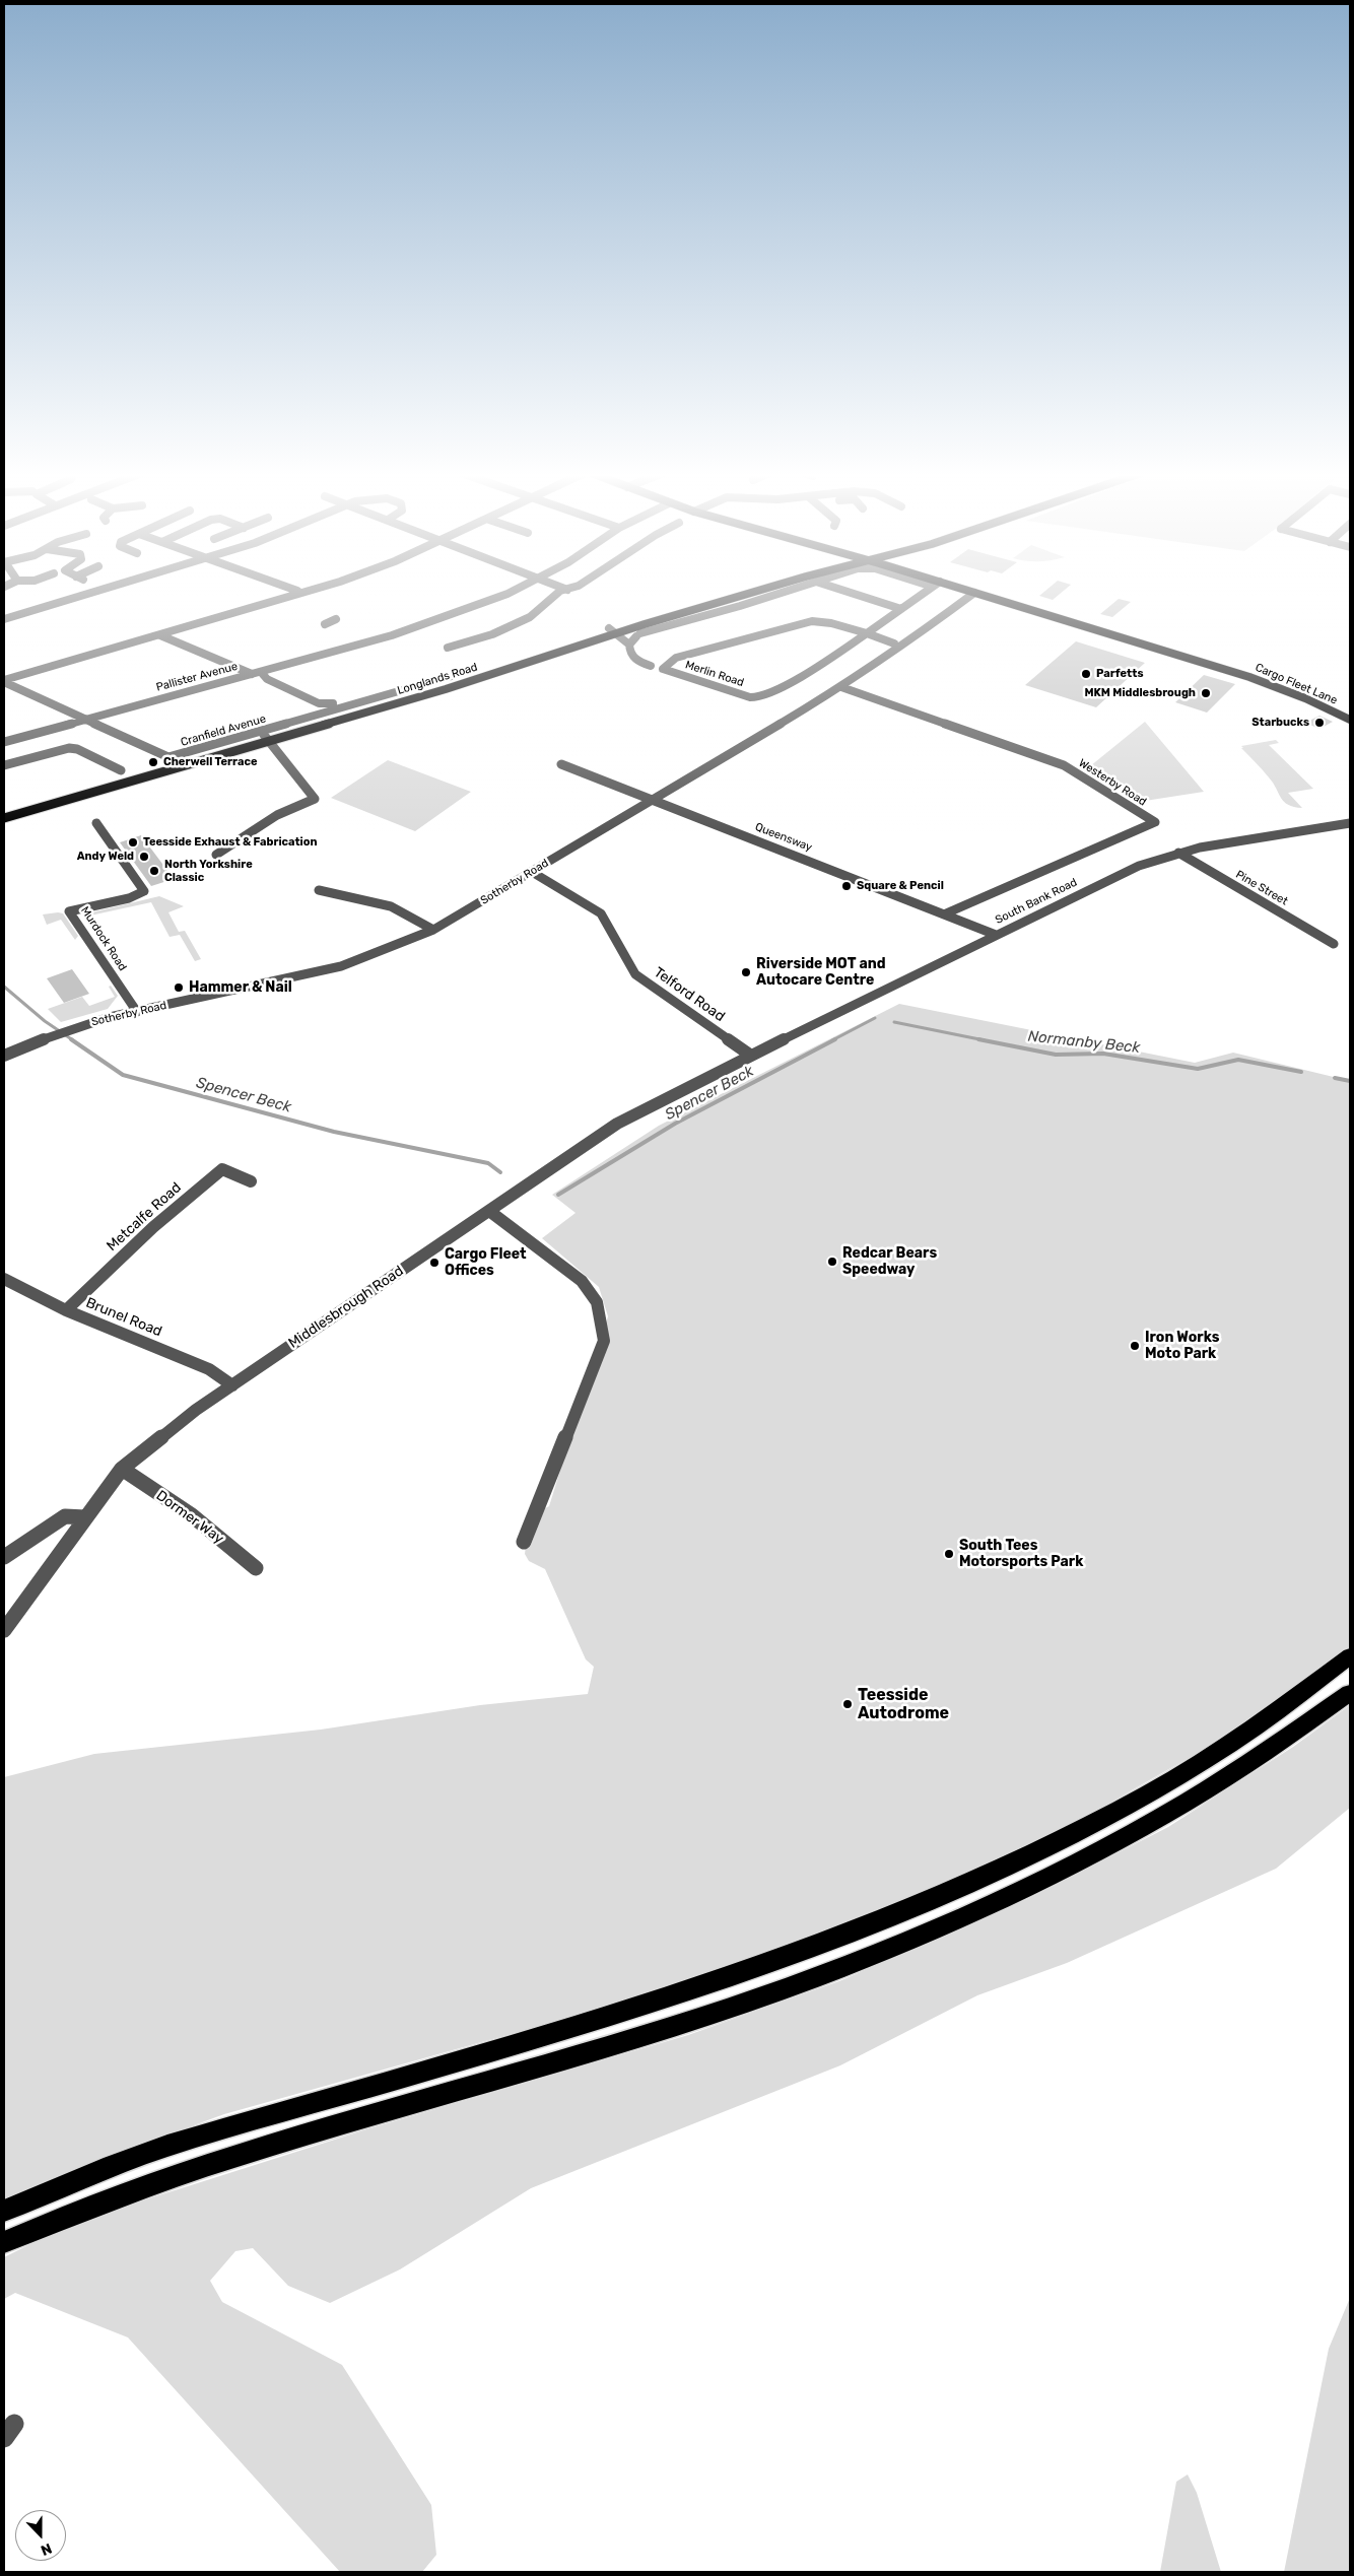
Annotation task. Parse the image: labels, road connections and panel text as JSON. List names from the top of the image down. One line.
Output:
{"streets":{"main road":["Longlands Road","Cargo Fleet Lane"],"street":["Merlin Road","Pallister Avenue","Cranfield Avenue","Westerby Road","Queensway","Sotherby Road","Pine Street","South Bank Road","Murdock Road","Telford Road","Metcalfe Road","Middlesbrough Road","Brunel Road","Dormer Way"]},"crossings":[["Pallister Avenue","Cranfield Avenue"],["Westerby Road","Queensway"],["Westerby Road","Sotherby Road"],["Queensway","Sotherby Road"],["Queensway","South Bank Road"],["Sotherby Road","Murdock Road"],["Sotherby Road","Telford Road"],["Pine Street","South Bank Road"],["South Bank Road","Telford Road"],["South Bank Road","Middlesbrough Road"],["Telford Road","Middlesbrough Road"],["Metcalfe Road","Brunel Road"],["Middlesbrough Road","Brunel Road"],["Middlesbrough Road","Dormer Way"]],"water":["Normanby Beck","Spencer Beck"],"places":["Parfetts","MKM Middlesbrough","Starbucks","Cherwell Terrace","Teesside Exhaust & Fabrication","Andy Weld","North Yorkshire Classic","Square & Pencil","Riverside MOT and Autocare Centre","Hammer & Nail","Redcar Bears Speedway","Cargo Fleet Offices","Iron Works Moto Park","South Tees Motorsports Park","Teesside Autodrome"],"north":"bottom"}
